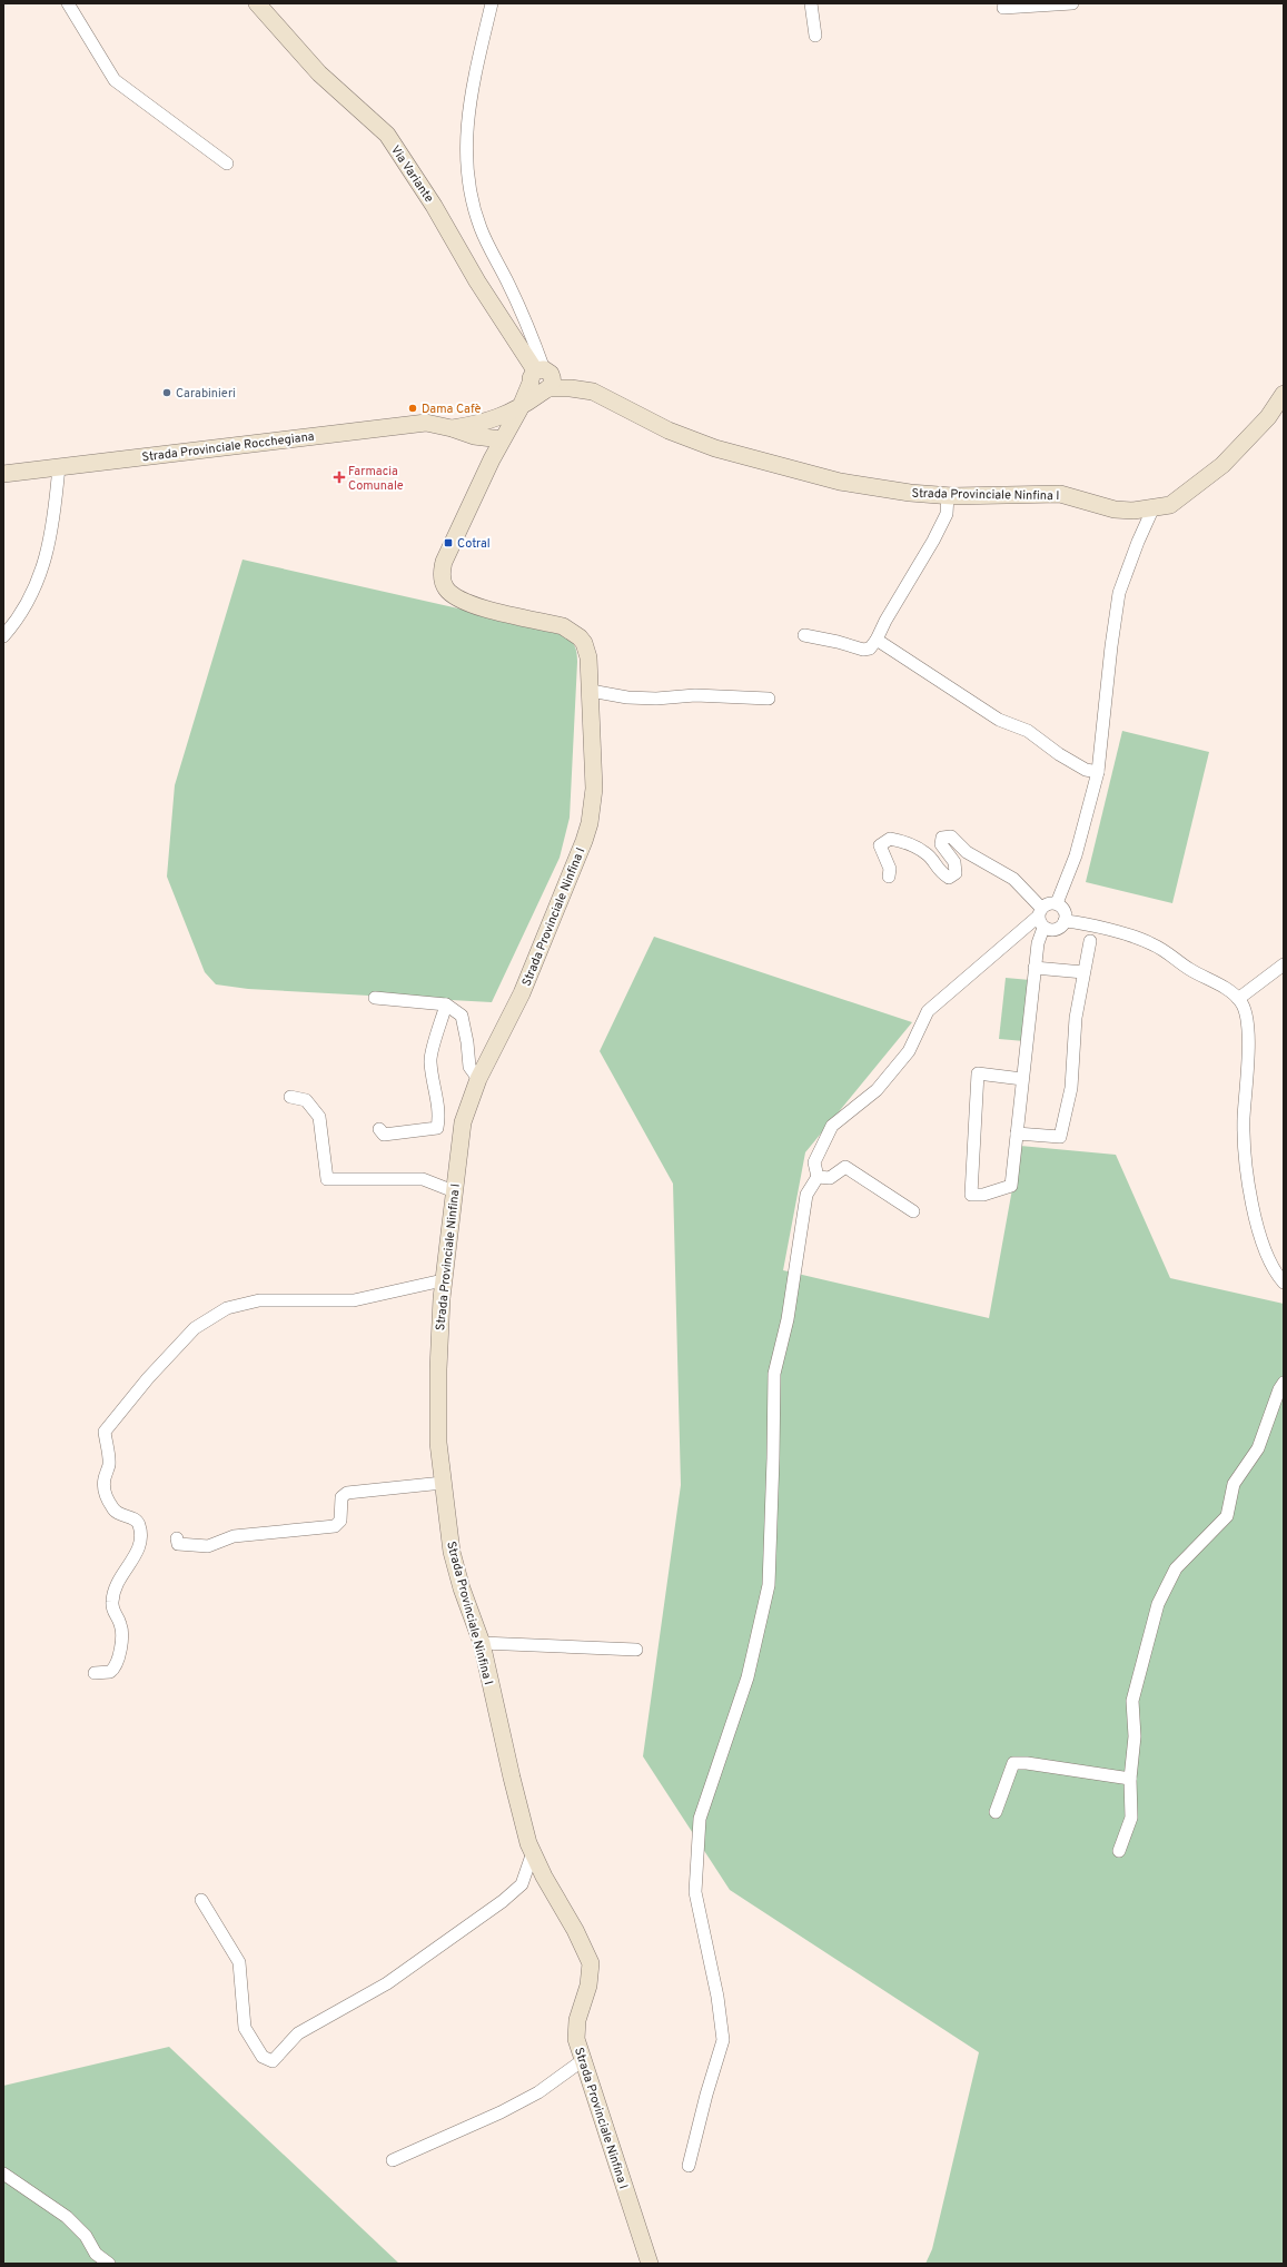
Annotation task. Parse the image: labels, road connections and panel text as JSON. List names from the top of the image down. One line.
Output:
{"streets":{"main road":["Via Variante","Strada Provinciale Rocchegiana","Strada Provinciale Ninfina I"]},"crossings":[["Via Variante","Strada Provinciale Ninfina I"],["Strada Provinciale Rocchegiana","Strada Provinciale Ninfina I"]],"places":{"other":["Carabinieri","Dama Cafè"],"health":["Farmacia Comunale"],"transit":["Cotral"]}}
